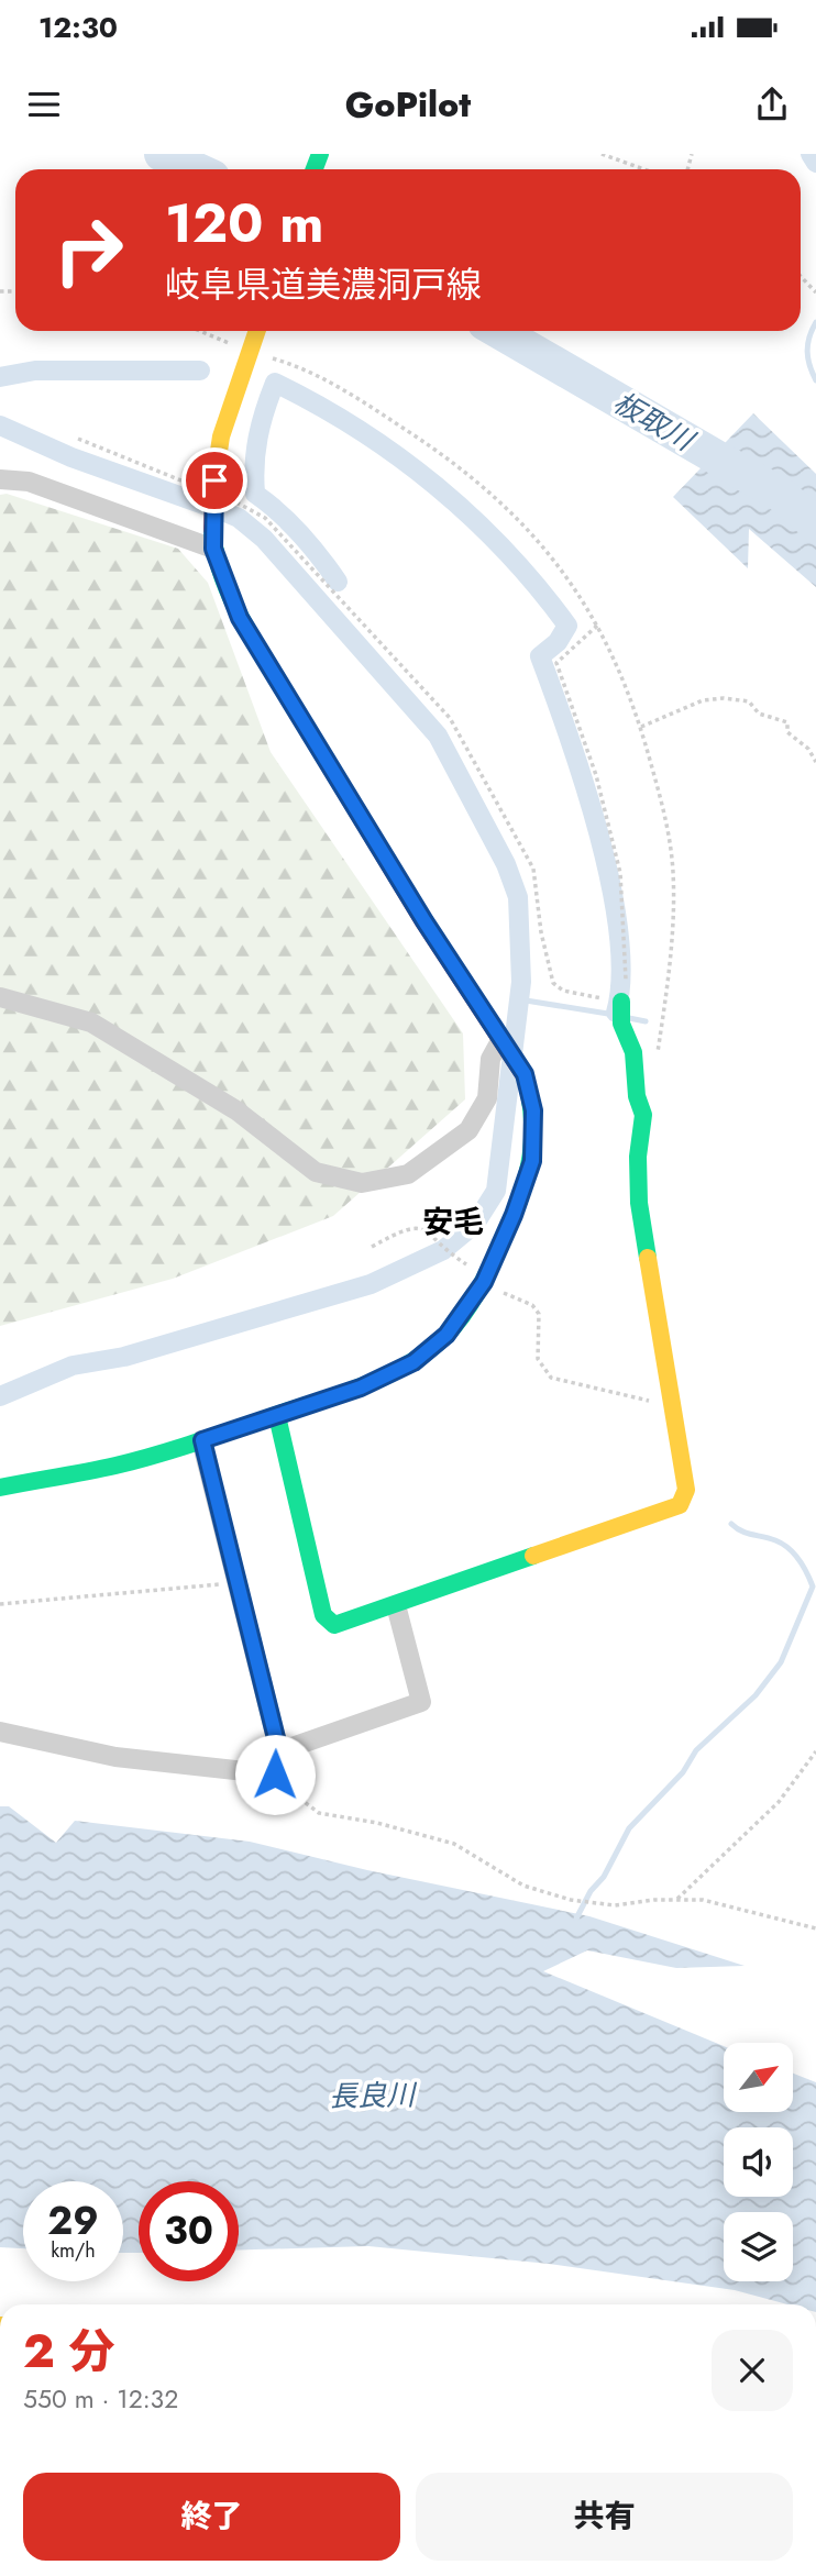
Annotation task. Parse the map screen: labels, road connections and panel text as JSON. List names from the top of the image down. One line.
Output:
{"districts":["安毛"],"water":["板取川","長良川"],"north":"top right","page":{"status":"12:30","header":"GoPilot","turn":["120 m","岐阜県道美濃洞戸線"],"speed":"29 km/h","limit":"30","heading":["2 分","550 m · 12:32"],"buttons":["終了","共有"]}}
